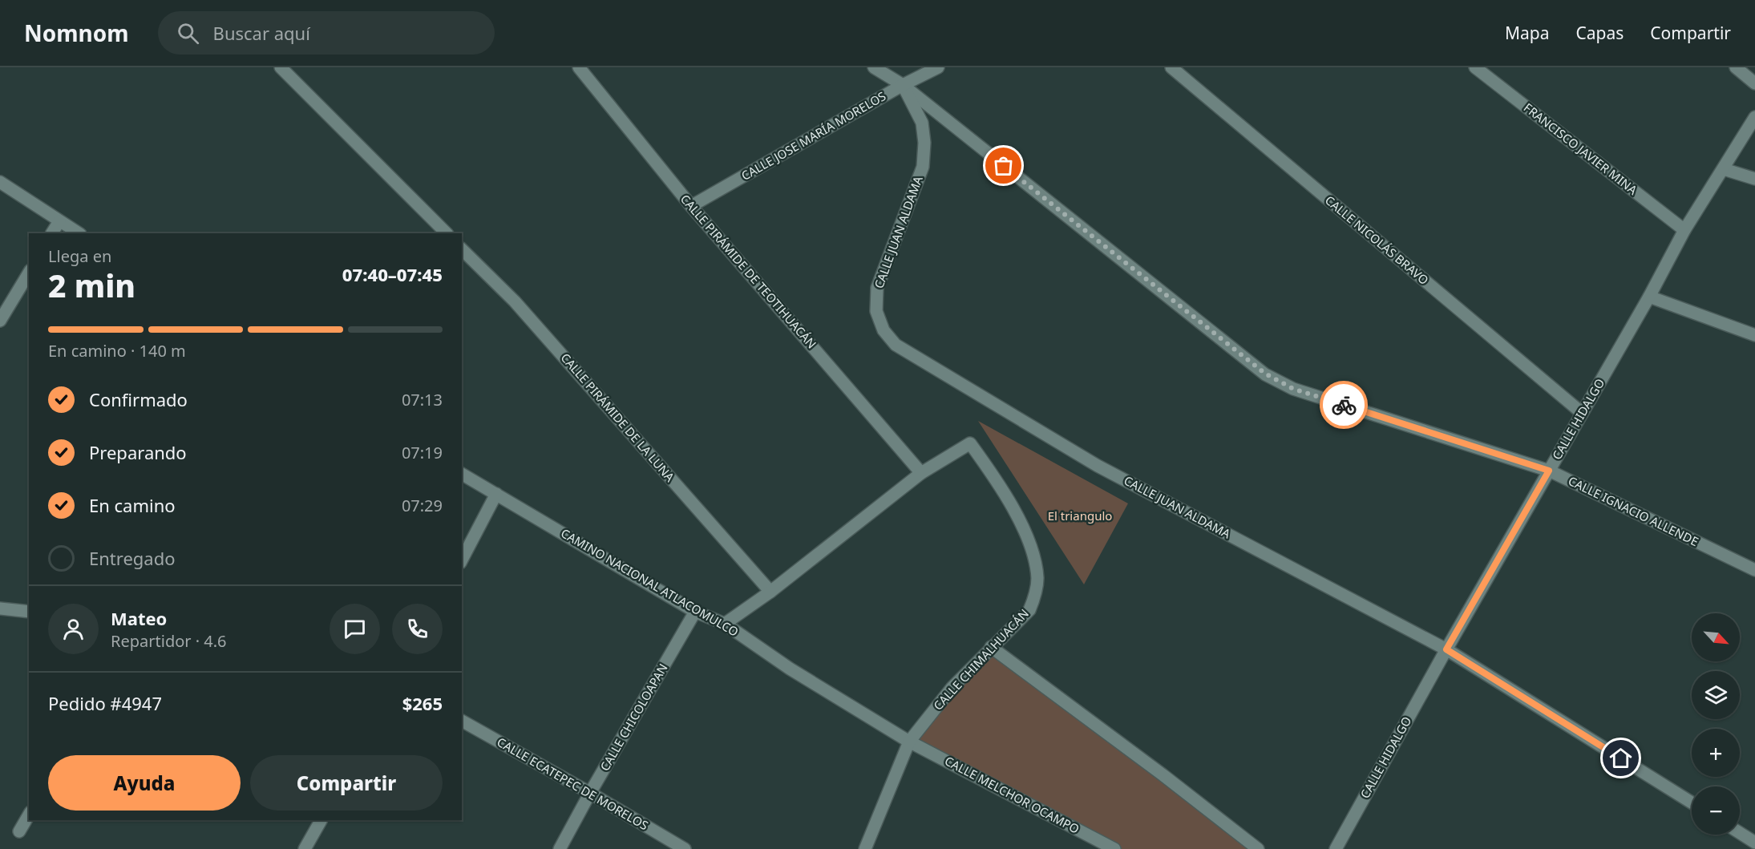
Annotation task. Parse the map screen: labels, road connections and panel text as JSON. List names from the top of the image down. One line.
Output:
{"streets":{"street":["CALLE JOSE MARÍA MORELOS","FRANCISCO JAVIER MINA","CALLE JUAN ALDAMA","CALLE NICOLÁS BRAVO","CALLE PIRÁMIDE DE TEOTIHUACÁN","CALLE PIRÁMIDE DE LA LUNA","CALLE HIDALGO","CALLE IGNACIO ALLENDE","CAMINO NACIONAL ATLACOMULCO","CALLE CHIMALHUACÁN","CALLE CHICOLOAPAN","CALLE ECATEPEC DE MORELOS","CALLE MELCHOR OCAMPO"]},"crossings":[["CALLE JOSE MARÍA MORELOS","CALLE JUAN ALDAMA"],["CALLE JOSE MARÍA MORELOS","CALLE PIRÁMIDE DE TEOTIHUACÁN"],["CALLE JOSE MARÍA MORELOS","CALLE IGNACIO ALLENDE"],["FRANCISCO JAVIER MINA","CALLE HIDALGO"],["CALLE JUAN ALDAMA","CALLE HIDALGO"],["CALLE JUAN ALDAMA","CALLE IGNACIO ALLENDE"],["CALLE NICOLÁS BRAVO","CALLE HIDALGO"],["CALLE PIRÁMIDE DE TEOTIHUACÁN","CALLE CHIMALHUACÁN"],["CALLE HIDALGO","CALLE IGNACIO ALLENDE"],["CAMINO NACIONAL ATLACOMULCO","CALLE CHIMALHUACÁN"],["CAMINO NACIONAL ATLACOMULCO","CALLE CHICOLOAPAN"],["CAMINO NACIONAL ATLACOMULCO","CALLE MELCHOR OCAMPO"],["CALLE CHIMALHUACÁN","CALLE MELCHOR OCAMPO"],["CALLE CHICOLOAPAN","CALLE ECATEPEC DE MORELOS"]],"parks":["El triangulo"],"north":"bottom right","page":{"header":"Nomnom","search":"Buscar aquí","nav":["Mapa","Capas","Compartir"],"heading":["2 min","Llega en","07:40–07:45"],"panel":["Mateo","Repartidor · 4.6","Pedido #4947","$265"],"bar":"En camino · 140 m","list":[["Confirmado","07:13"],["Preparando","07:19"],["En camino","07:29"],"Entregado"],"map_buttons":["+","−"],"buttons":["Ayuda","Compartir"]}}
